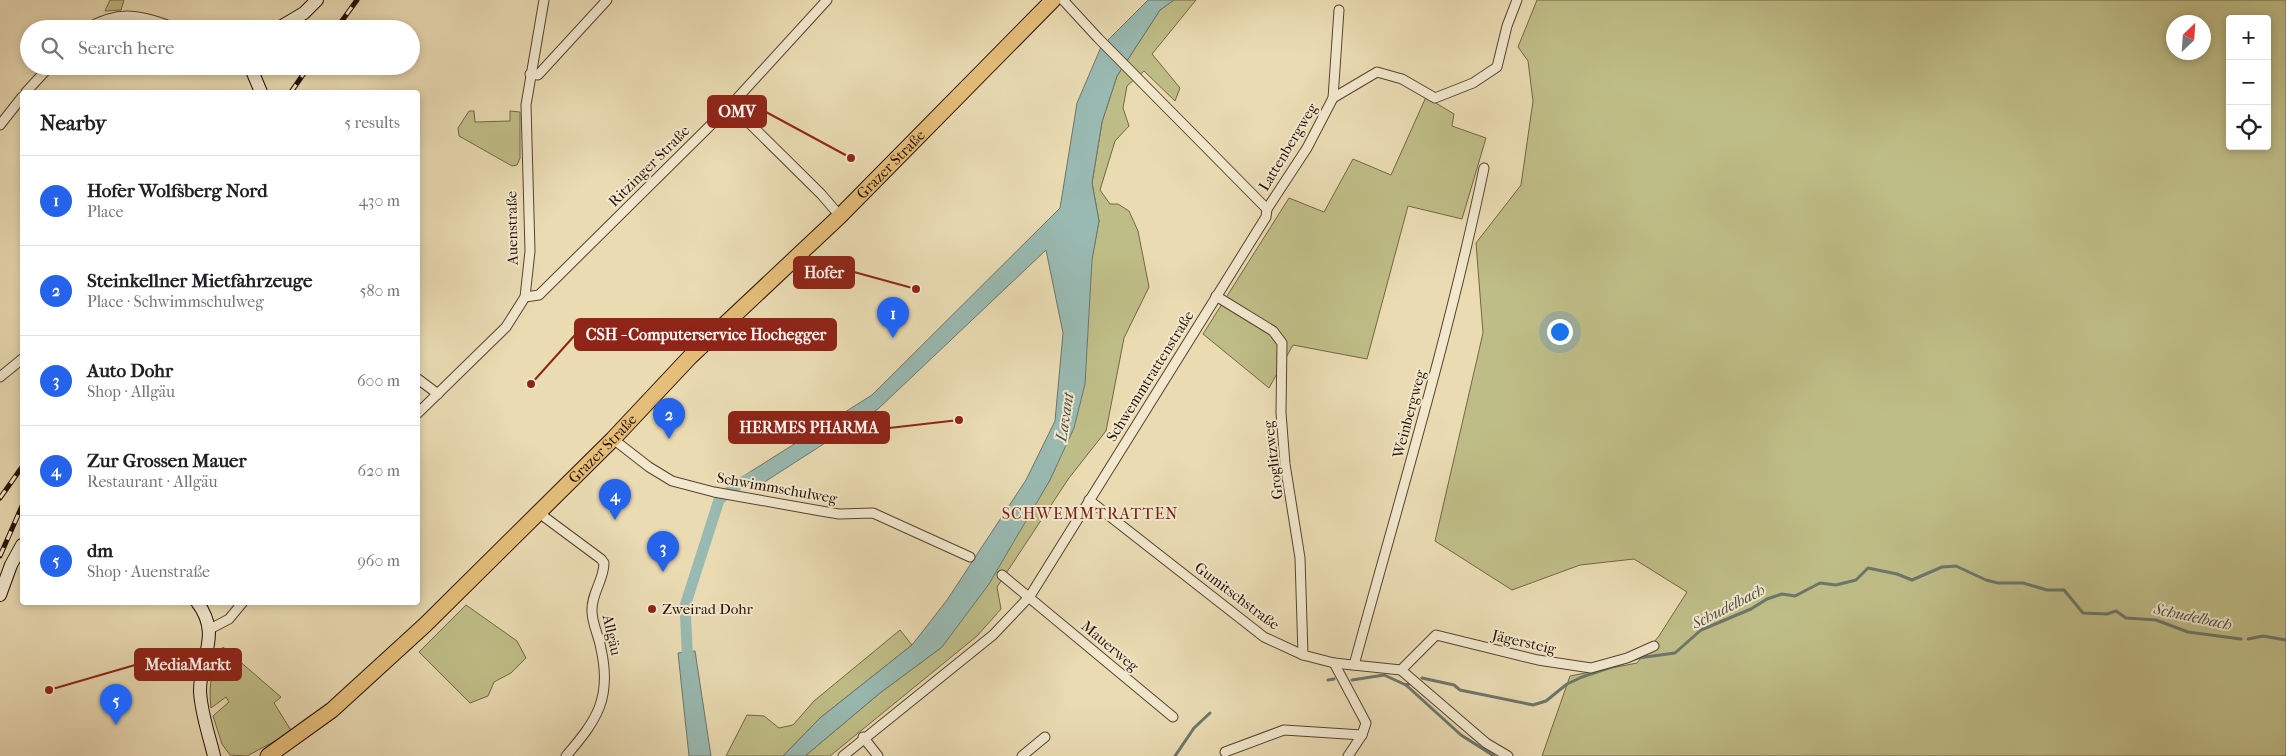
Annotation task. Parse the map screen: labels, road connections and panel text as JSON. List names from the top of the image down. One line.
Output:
{"streets":{"main road":["Grazer Straße"],"street":["Lattenbergweg","Ritzinger Straße","Auenstraße","Schwemmtrattenstraße","Weinbergweg","Groglitzweg","Schwimmschulweg","Gumitschstraße","Allgäu","Jägersteig","Mauerweg"]},"crossings":[["Lattenbergweg","Schwemmtrattenstraße"],["Grazer Straße","Schwimmschulweg"],["Grazer Straße","Allgäu"],["Ritzinger Straße","Auenstraße"],["Schwemmtrattenstraße","Groglitzweg"],["Schwemmtrattenstraße","Gumitschstraße"],["Schwemmtrattenstraße","Mauerweg"],["Weinbergweg","Gumitschstraße"],["Groglitzweg","Gumitschstraße"],["Gumitschstraße","Jägersteig"]],"districts":["SCHWEMMTRATTEN"],"water":["Lavant","Schudelbach"],"places":["OMV","Hofer","CSH - Computerservice Hochegger","HERMES PHARMA","Zweirad Dohr","MediaMarkt"],"north":"top right","page":{"map_buttons":["+","−"],"search":"Search here","heading":["Nearby","5 results"],"list":[{"mark":"1","name":"Hofer Wolfsberg Nord","note":"Place","value":"430 m"},{"mark":"2","name":"Steinkellner Mietfahrzeuge","note":"Place · Schwimmschulweg","value":"580 m"},{"mark":"3","name":"Auto Dohr","note":"Shop · Allgäu","value":"600 m"},{"mark":"4","name":"Zur Grossen Mauer","note":"Restaurant · Allgäu","value":"620 m"},{"mark":"5","name":"dm","note":"Shop · Auenstraße","value":"960 m"}],"pins":["1","2","4","3","5"]}}
